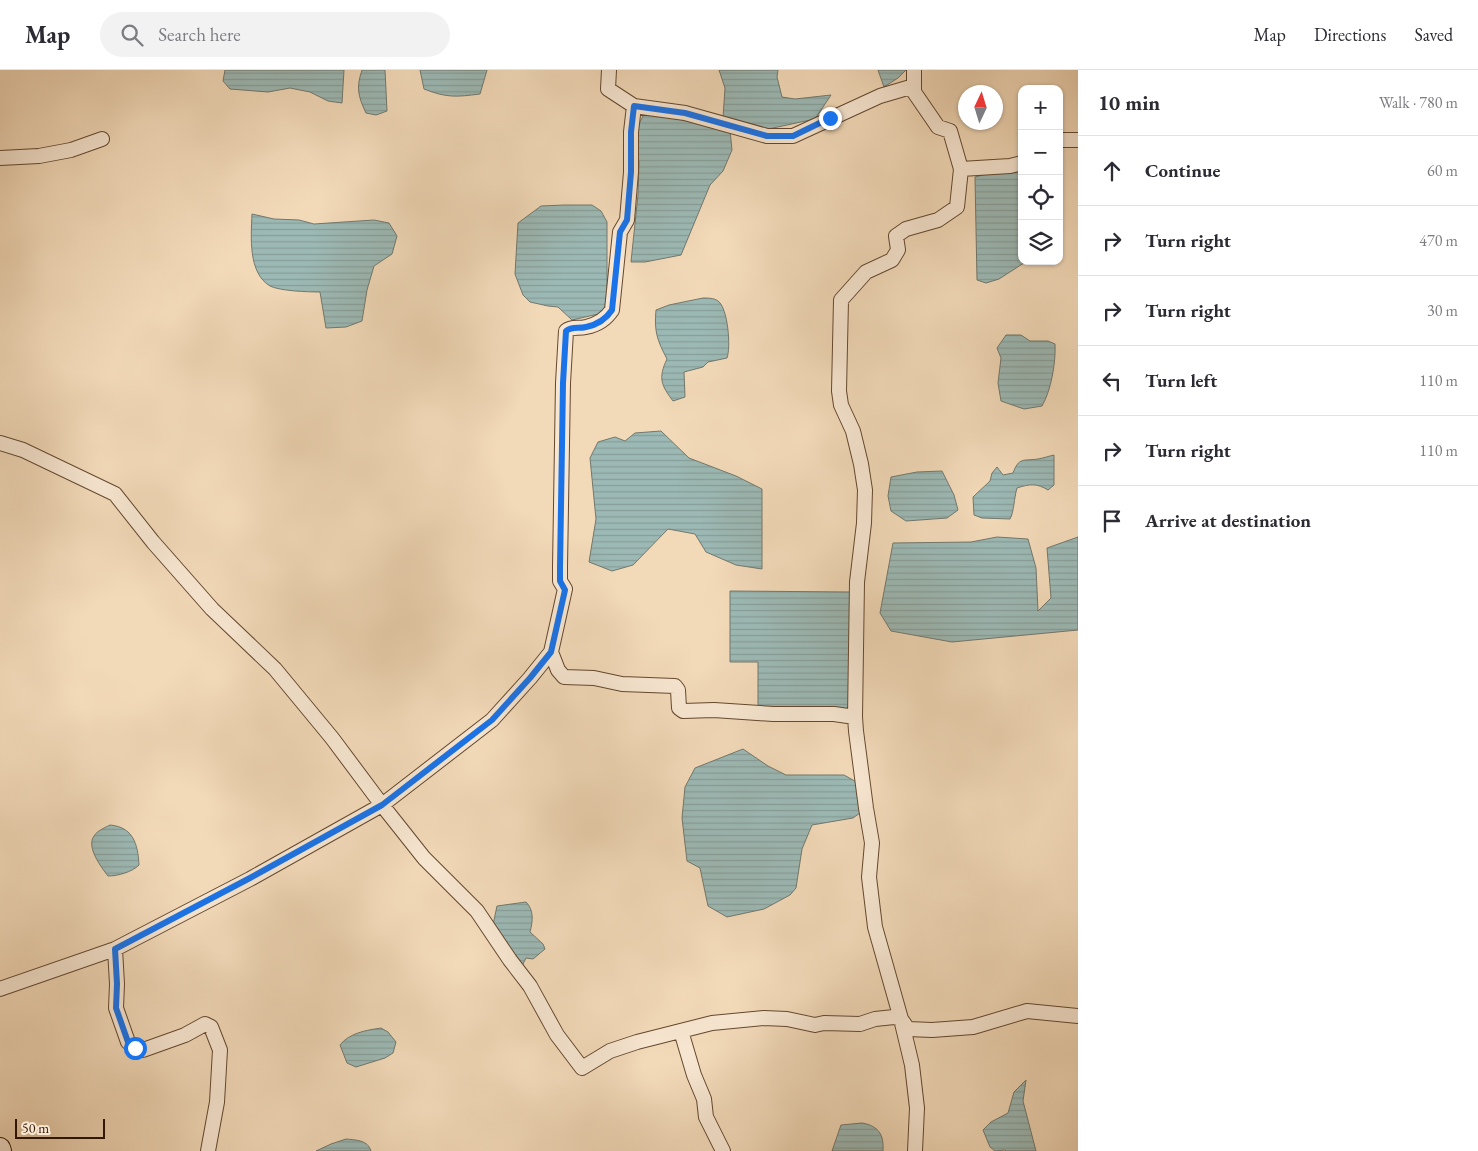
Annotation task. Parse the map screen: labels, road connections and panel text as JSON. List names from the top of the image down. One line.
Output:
{"scale_bar":"50 m","north":"top","page":{"header":"Map","search":"Search here","nav":["Map","Directions","Saved"],"heading":["10 min","Walk · 780 m"],"map_buttons":["+","−"],"list":[["Continue","60 m"],["Turn right","470 m"],["Turn right","30 m"],["Turn left","110 m"],["Turn right","110 m"],"Arrive at destination"],"scale":"50 m"}}
